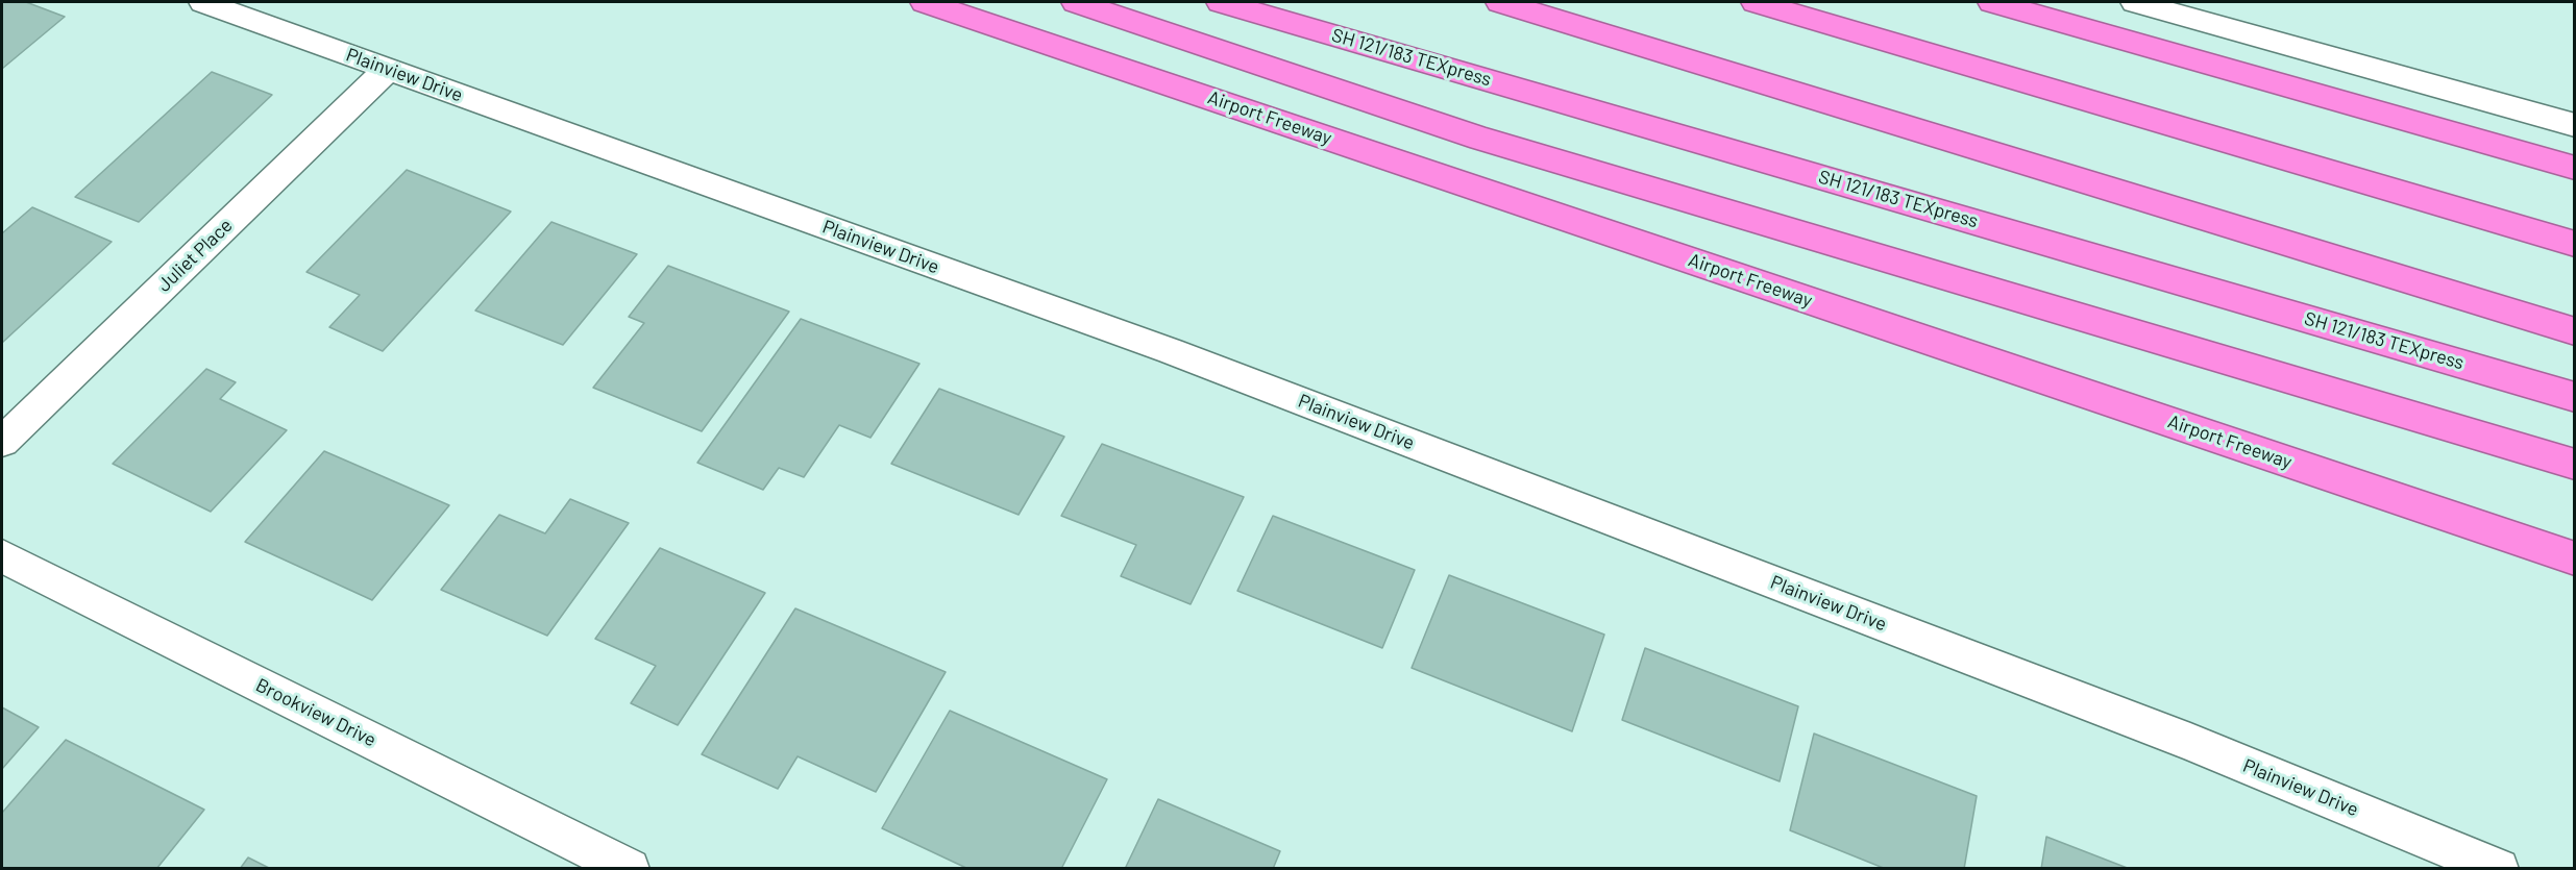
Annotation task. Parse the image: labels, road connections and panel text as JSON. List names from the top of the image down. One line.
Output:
{"streets":{"highway":["SH 121/183 TEXpress","Airport Freeway"],"street":["Plainview Drive","Juliet Place","Brookview Drive"]},"crossings":[["Plainview Drive","Juliet Place"]]}
